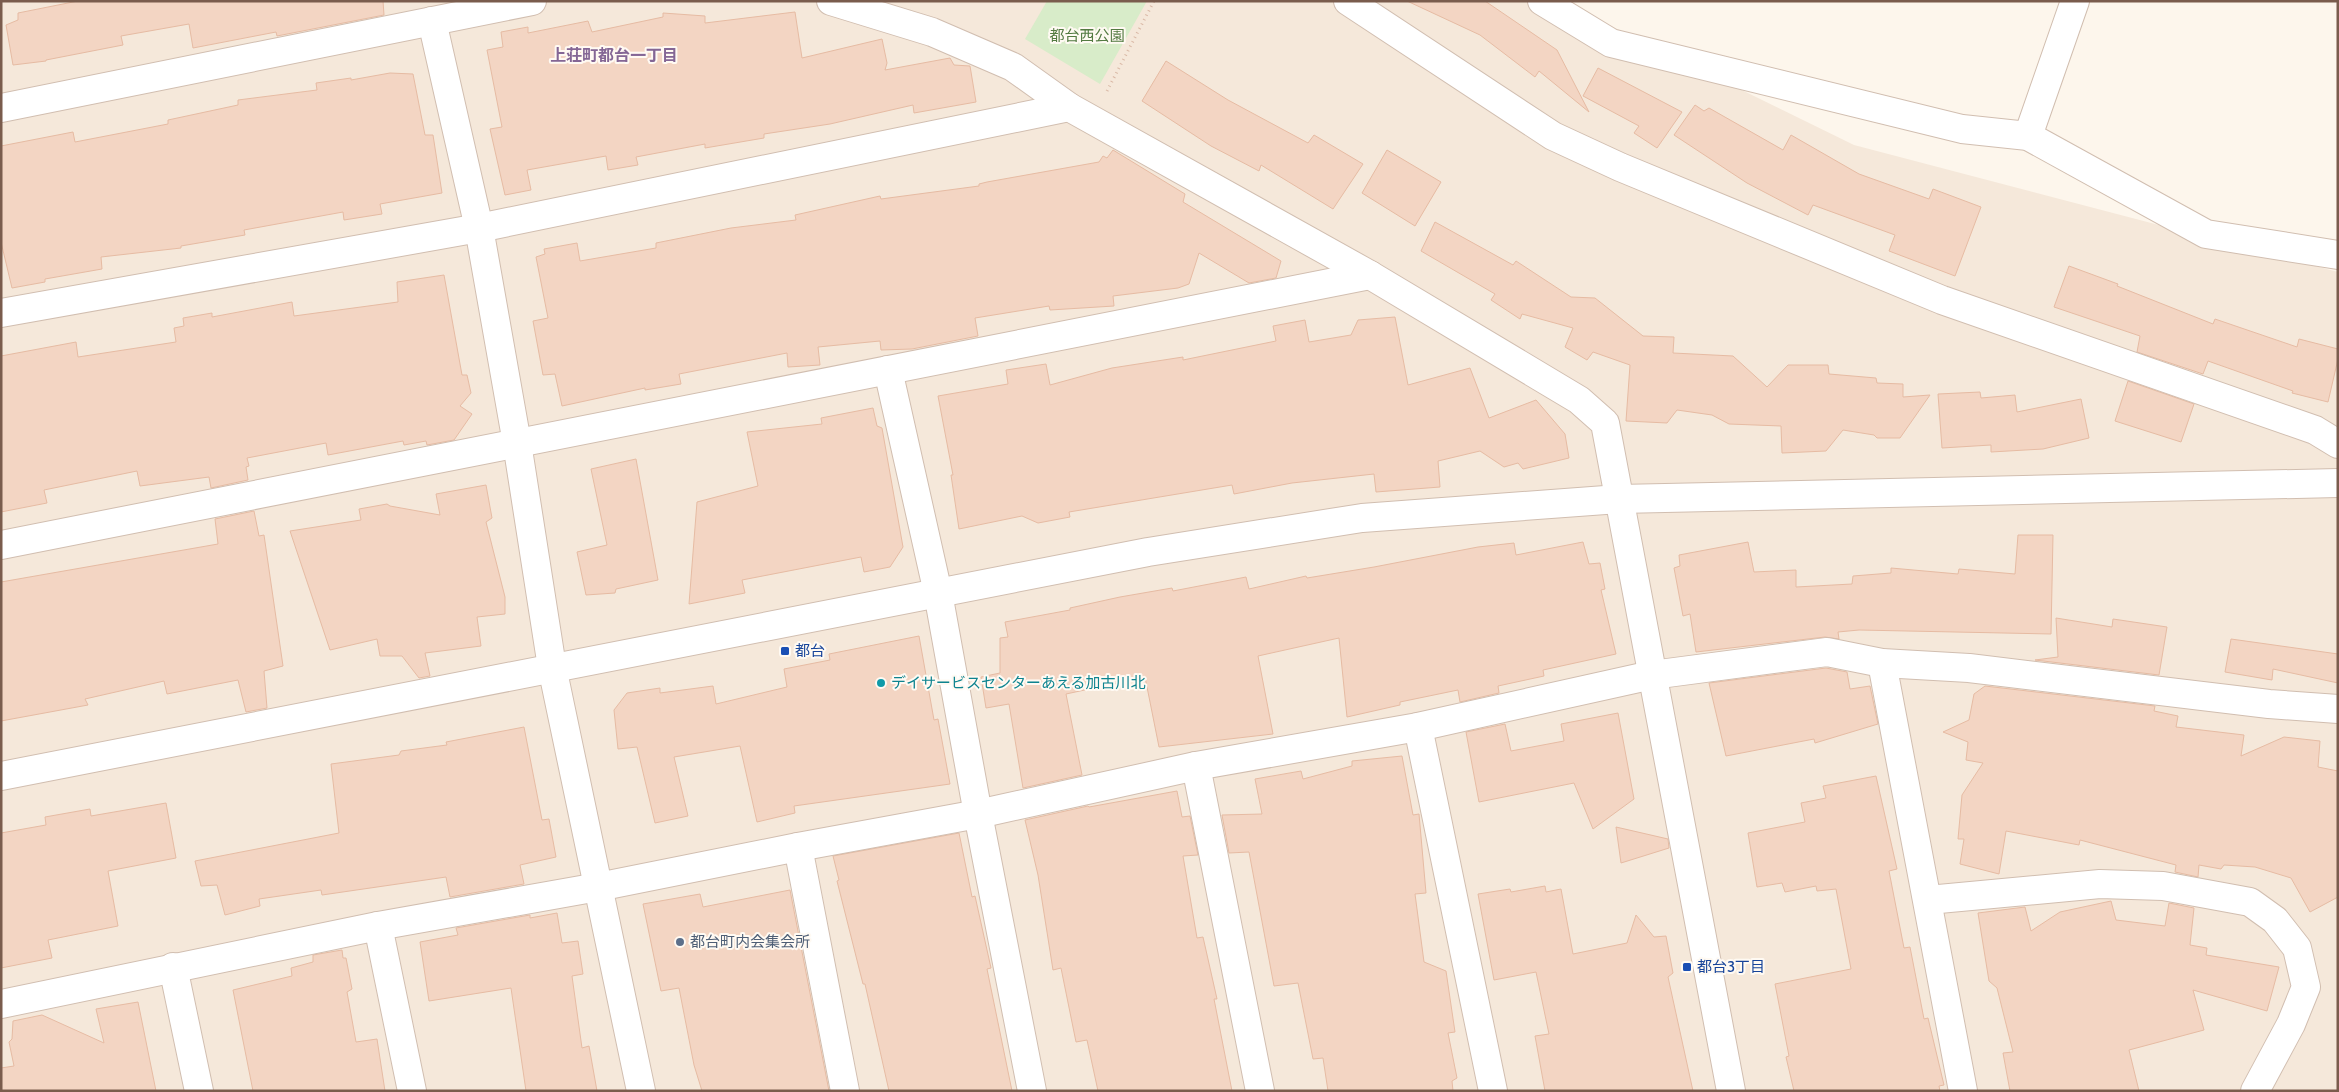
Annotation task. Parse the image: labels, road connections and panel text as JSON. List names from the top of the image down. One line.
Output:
{"districts":["上荘町都台一丁目"],"parks":["都台西公園"],"places":{"transit":["都台","都台3丁目"],"other":["デイサービスセンターあえる加古川北","都台町内会集会所"]}}
